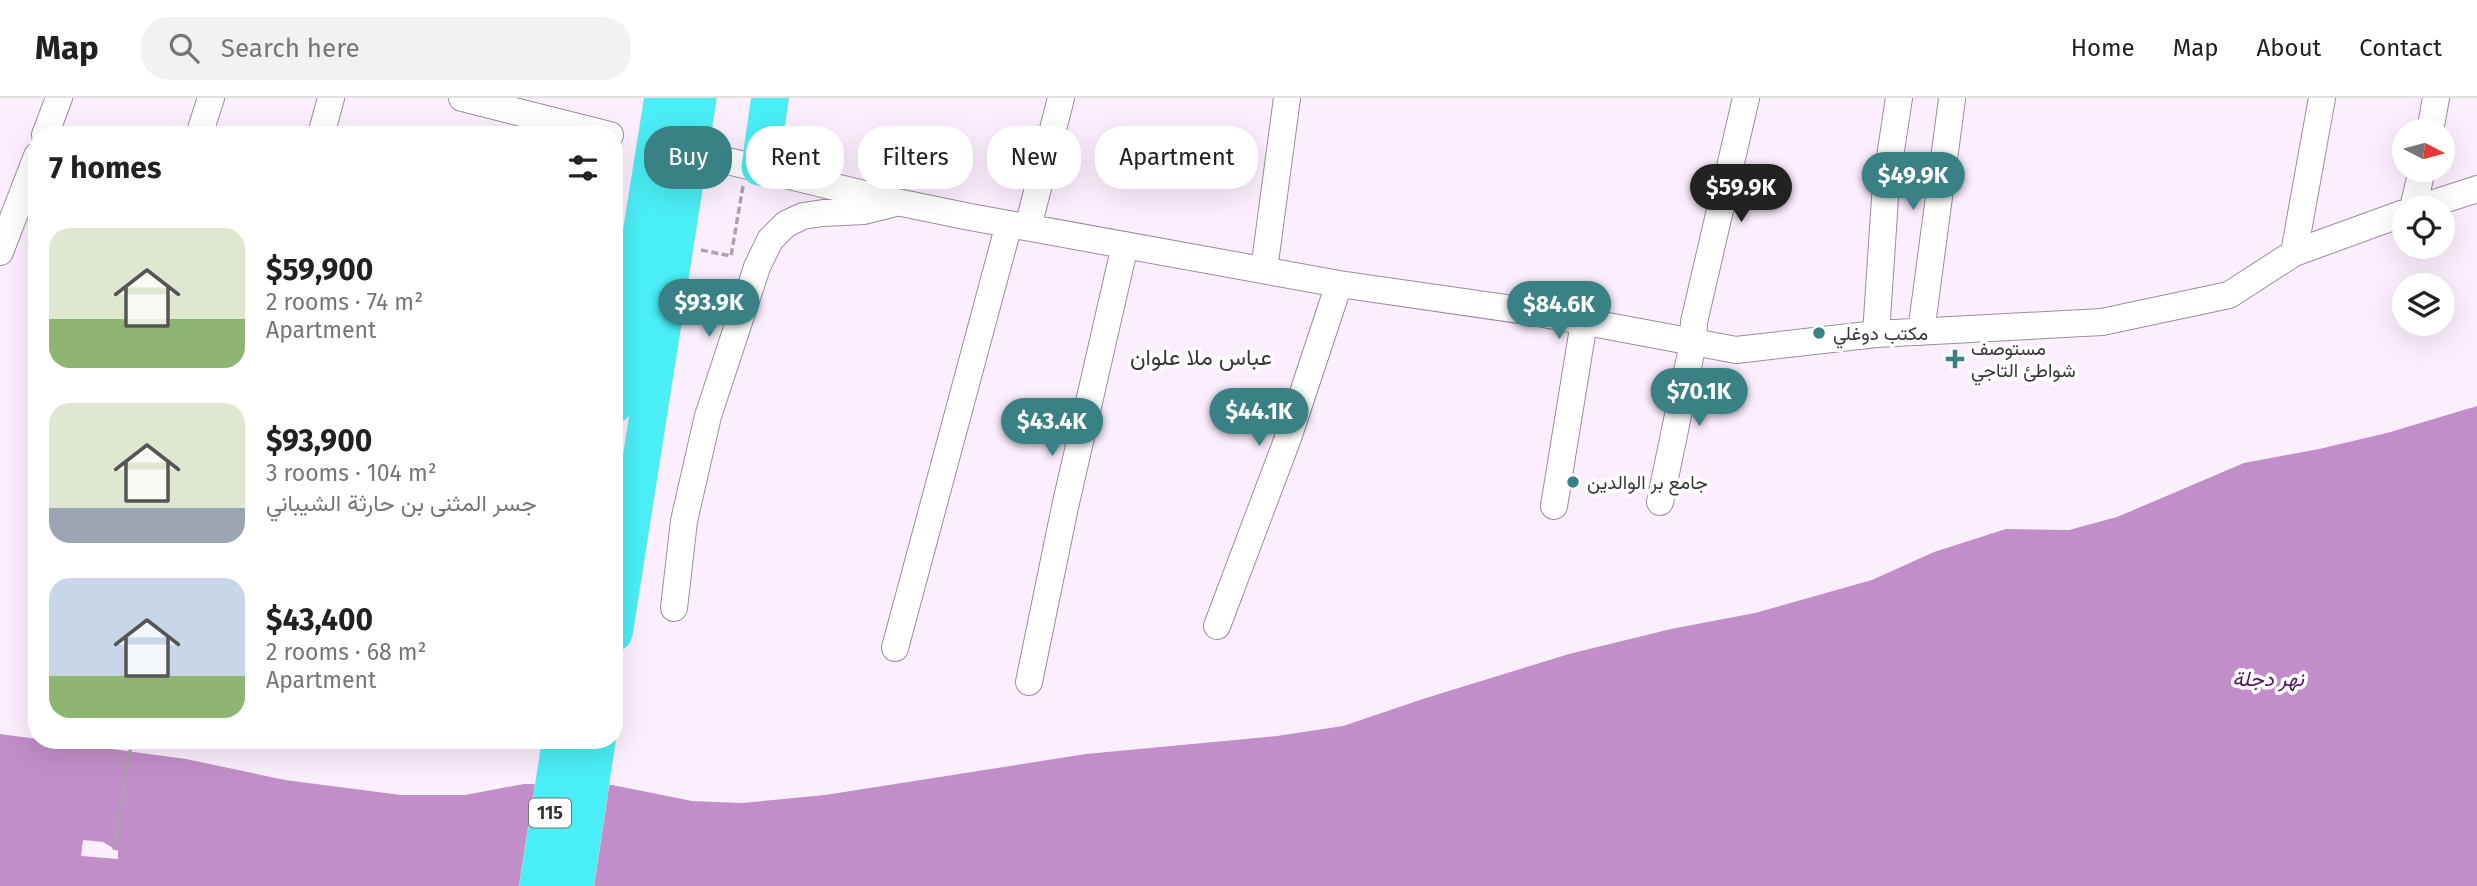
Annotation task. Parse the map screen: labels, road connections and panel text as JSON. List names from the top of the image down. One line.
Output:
{"streets":{"highway":["115"]},"districts":["عباس ملا علوان"],"water":["نهر دجلة"],"places":{"other":["مكتب دوغلي","جامع بر الوالدين"],"health":["مستوصف شواطئ التاجي"]},"north":"right","page":{"header":"Map","search":"Search here","nav":["Home","Map","About","Contact"],"chip":["Buy","Rent","Filters","New","Apartment"],"heading":"7 homes","price":["$49.9K","$59.9K","$93.9K","$84.6K","$70.1K","$44.1K","$43.4K"],"list":[{"name":"$59,900","note":"2 rooms · 74 m² · Apartment"},{"name":"$93,900","note":"3 rooms · 104 m² · جسر المثنى بن حارثة الشيباني"},{"name":"$43,400","note":"2 rooms · 68 m² · Apartment"}]}}
